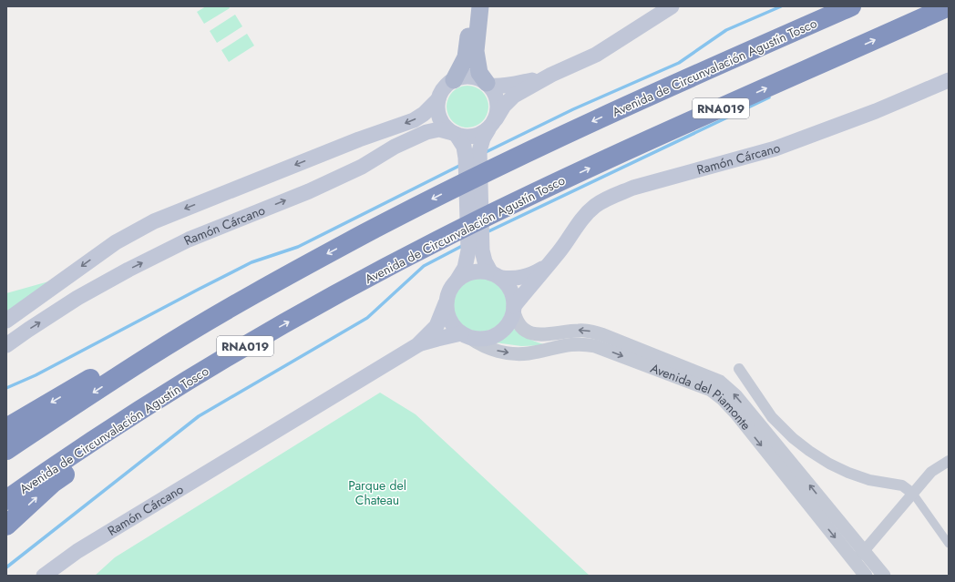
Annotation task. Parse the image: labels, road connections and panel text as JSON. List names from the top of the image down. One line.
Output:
{"streets":{"highway":["Avenida de Circunvalación Agustín Tosco","RNA019"],"main road":["Ramón Cárcano"],"street":["Avenida del Piamonte"]},"crossings":[["Ramón Cárcano","Avenida del Piamonte"]],"parks":["Parque del Chateau"]}
